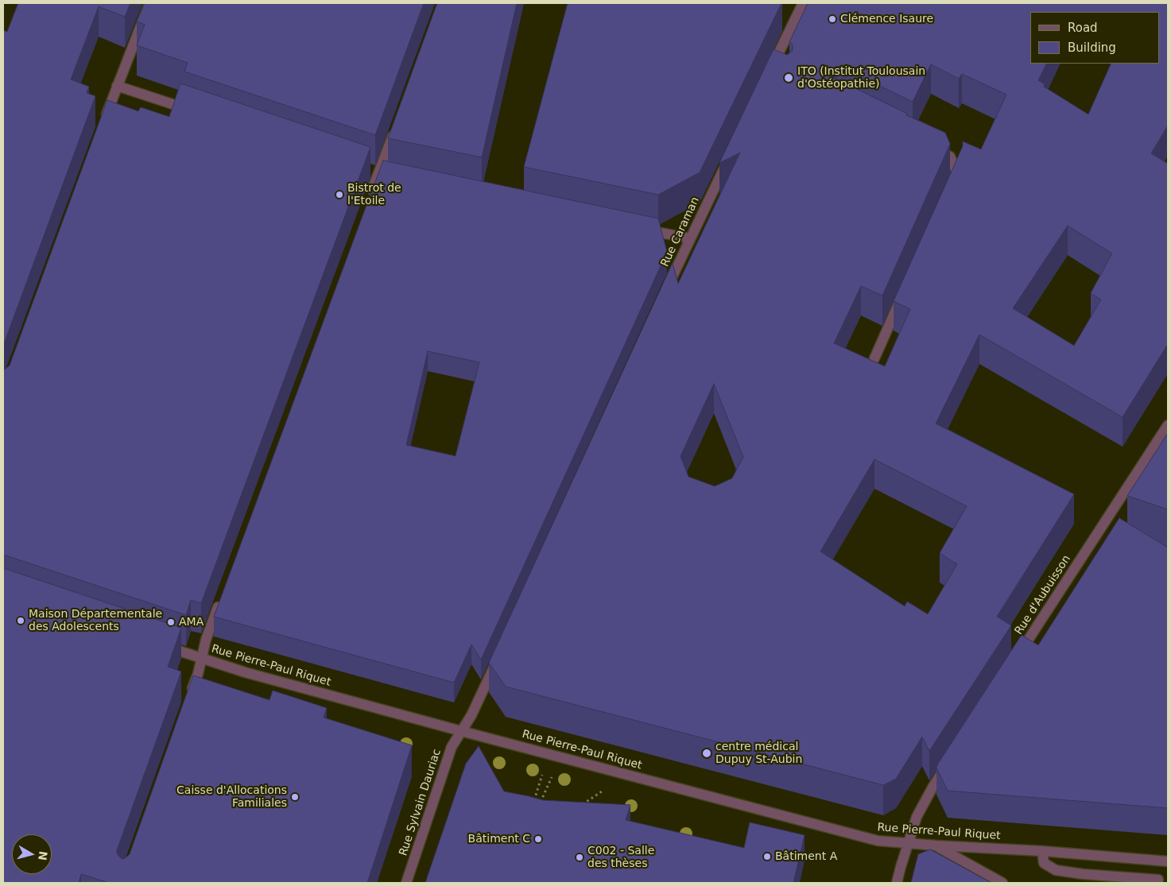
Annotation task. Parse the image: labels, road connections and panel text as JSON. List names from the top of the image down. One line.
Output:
{"streets":{"street":["Rue Caraman","Rue d'Aubuisson","Rue Pierre-Paul Riquet","Rue Sylvain Dauriac"]},"crossings":[["Rue Pierre-Paul Riquet","Rue Sylvain Dauriac"]],"places":["Clémence Isaure","ITO (Institut Toulousain d'Ostéopathie)","Bistrot de l'Etoile","Maison Départementale des Adolescents","AMA","centre médical Dupuy St-Aubin","Caisse d'Allocations Familiales","Bâtiment C","Bâtiment A","C002 - Salle des thèses"],"legend":["Road","Building"],"north":"right"}
